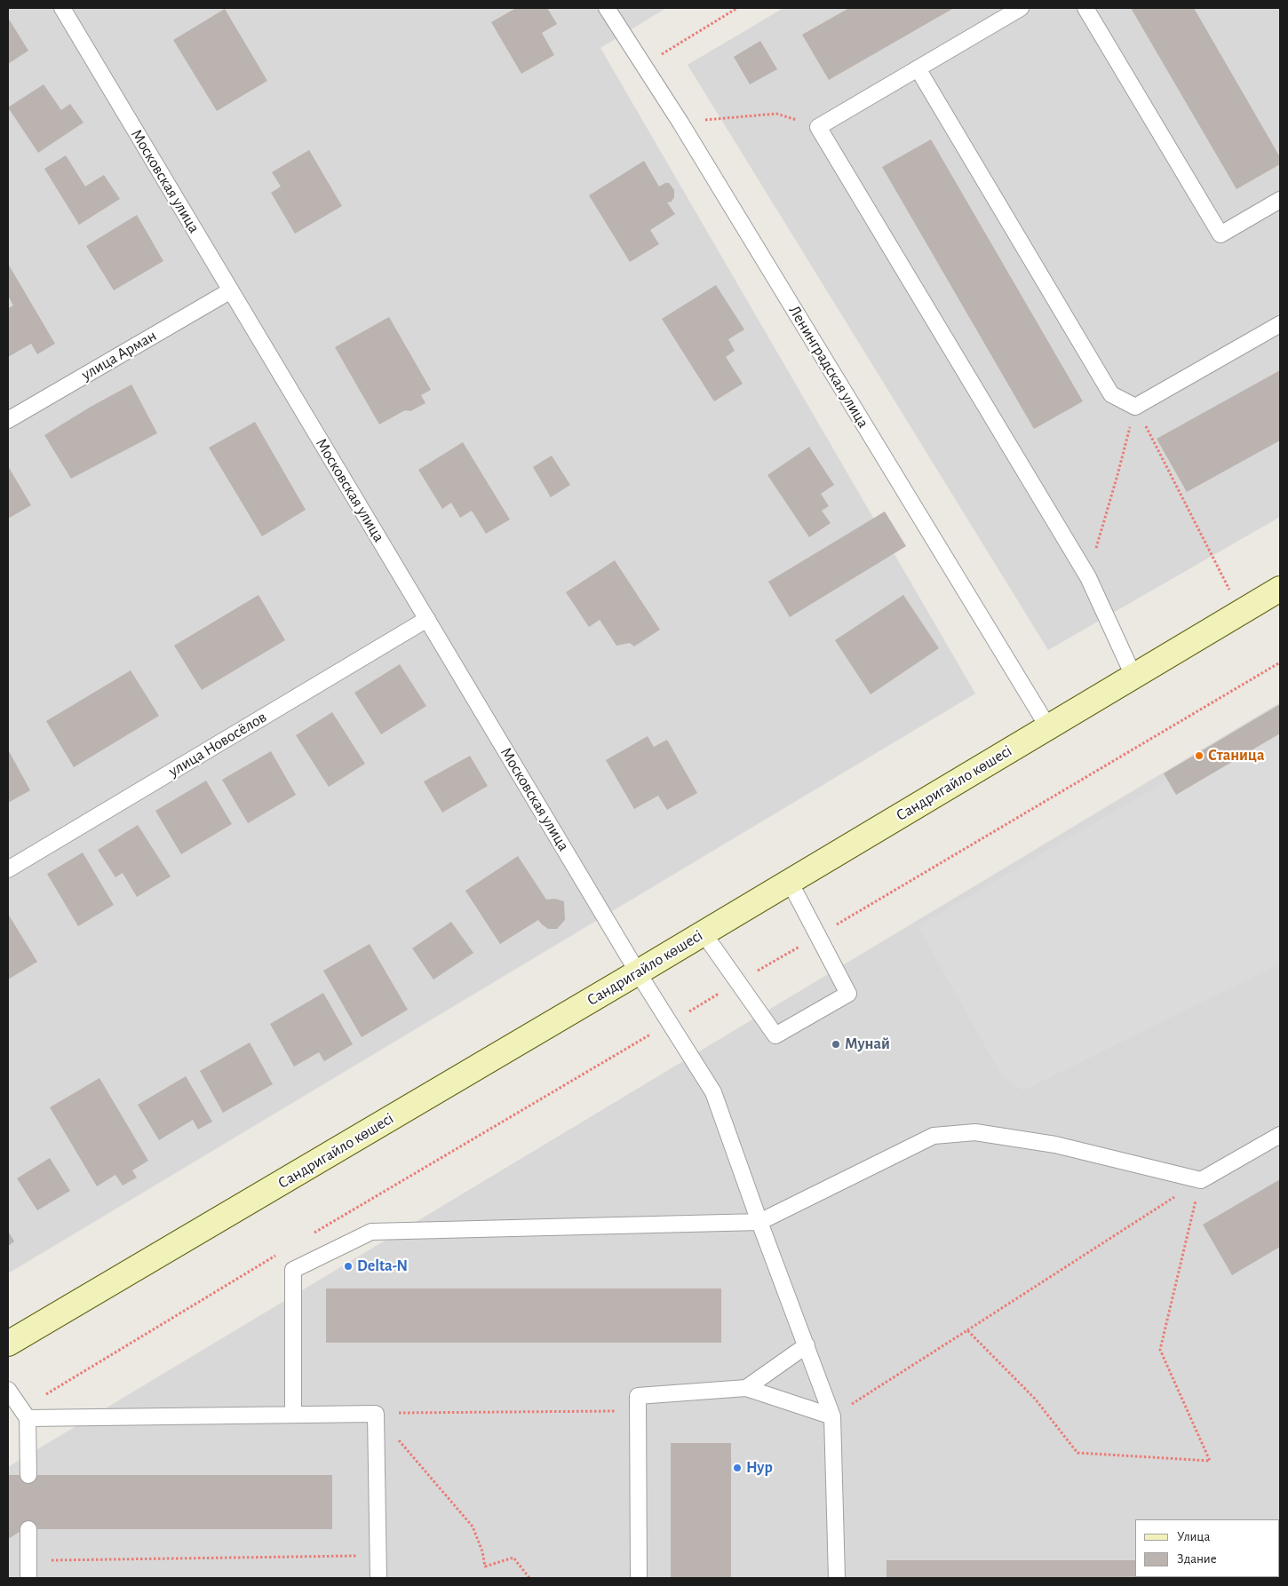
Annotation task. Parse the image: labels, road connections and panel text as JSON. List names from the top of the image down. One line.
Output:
{"streets":{"street":["Сандригайло көшесі"],"lane":["Московская улица","улица Арман","Ленинградская улица","улица Новосёлов"]},"crossings":[["Московская улица","улица Арман"],["Московская улица","улица Новосёлов"],["Московская улица","Сандригайло көшесі"],["Ленинградская улица","Сандригайло көшесі"]],"places":["Станица","Мунай","Delta-N","Нур"],"legend":["Улица","Здание"]}
